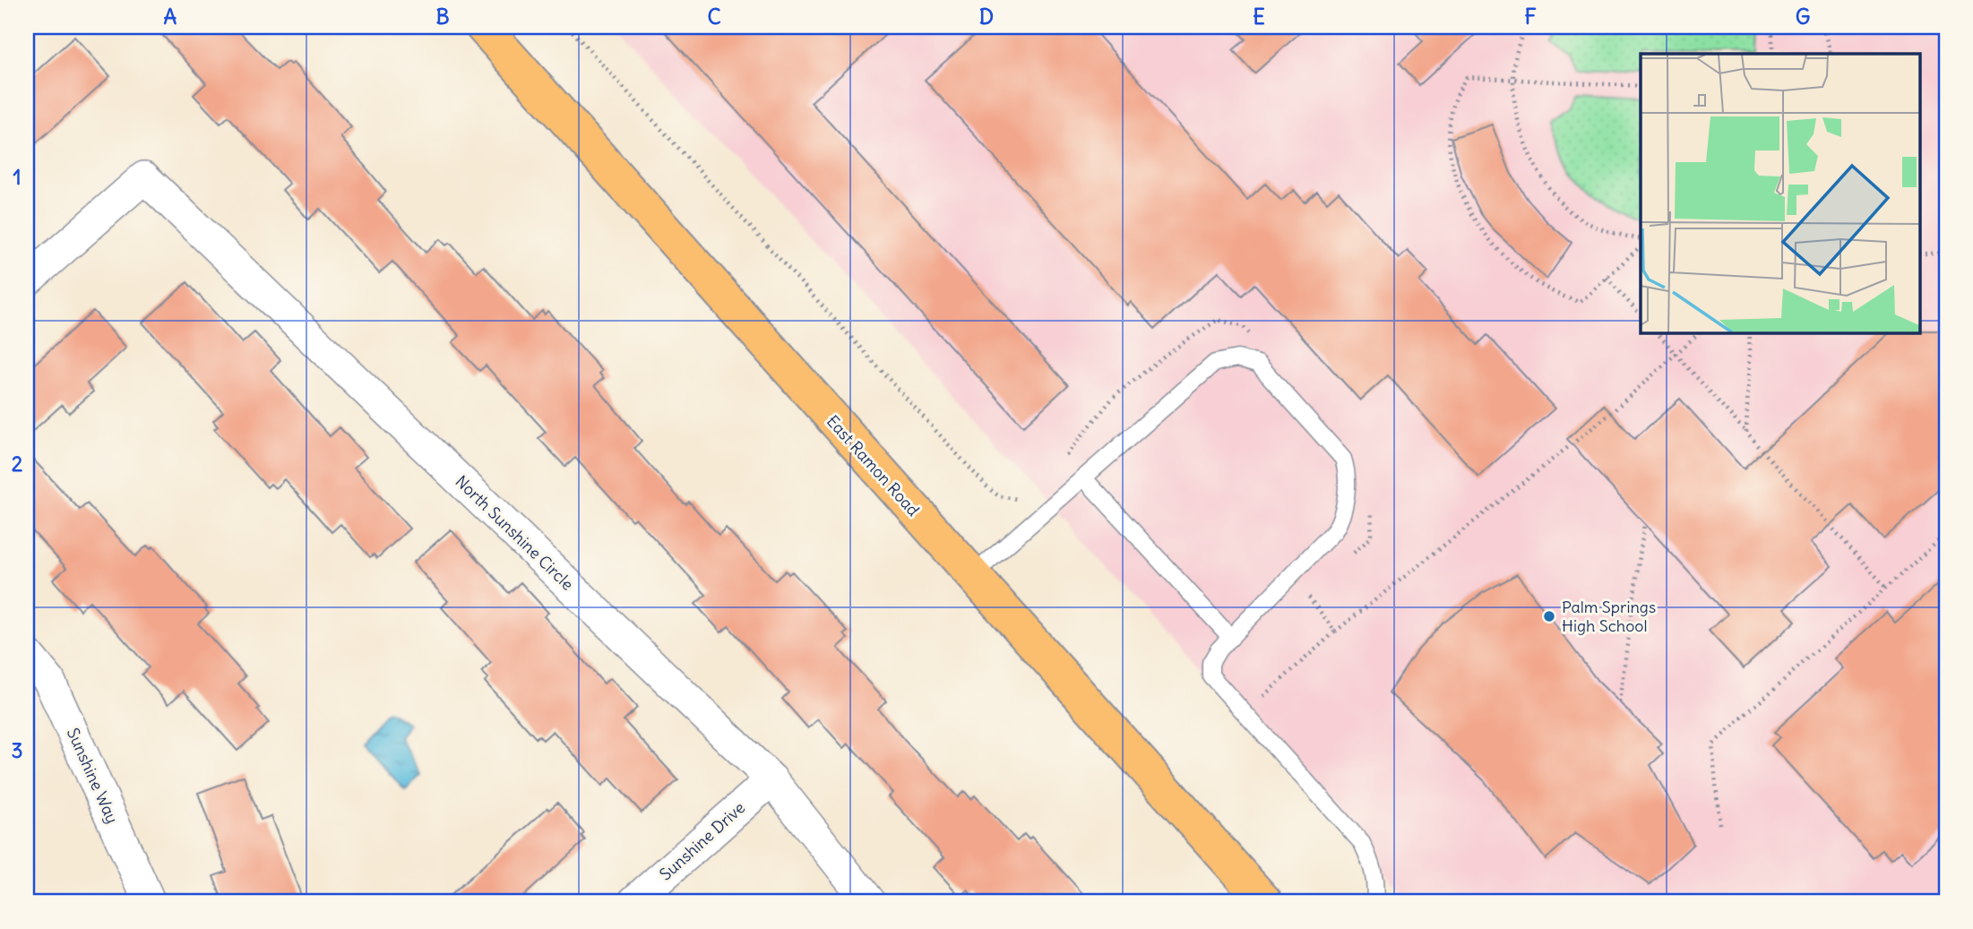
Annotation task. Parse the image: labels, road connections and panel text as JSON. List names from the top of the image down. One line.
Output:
{"streets":{"main road":["East Ramon Road"],"street":["North Sunshine Circle","Sunshine Way","Sunshine Drive"]},"crossings":[["North Sunshine Circle","Sunshine Drive"]],"places":["Palm Springs High School"],"grid":{"columns":["A","B","C","D","E","F","G"],"rows":["1","2","3"]}}
